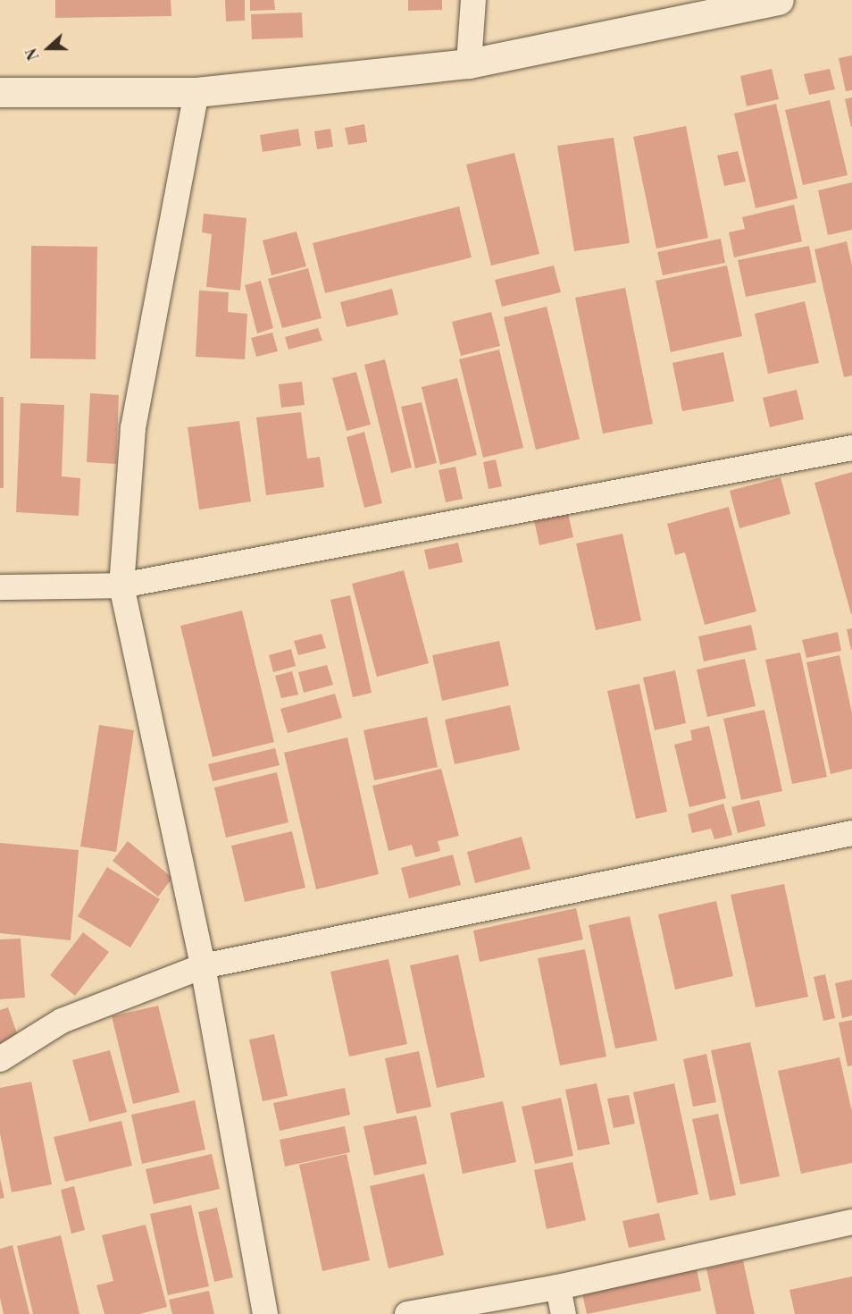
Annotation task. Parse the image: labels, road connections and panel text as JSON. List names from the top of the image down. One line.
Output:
{"north":"left"}
